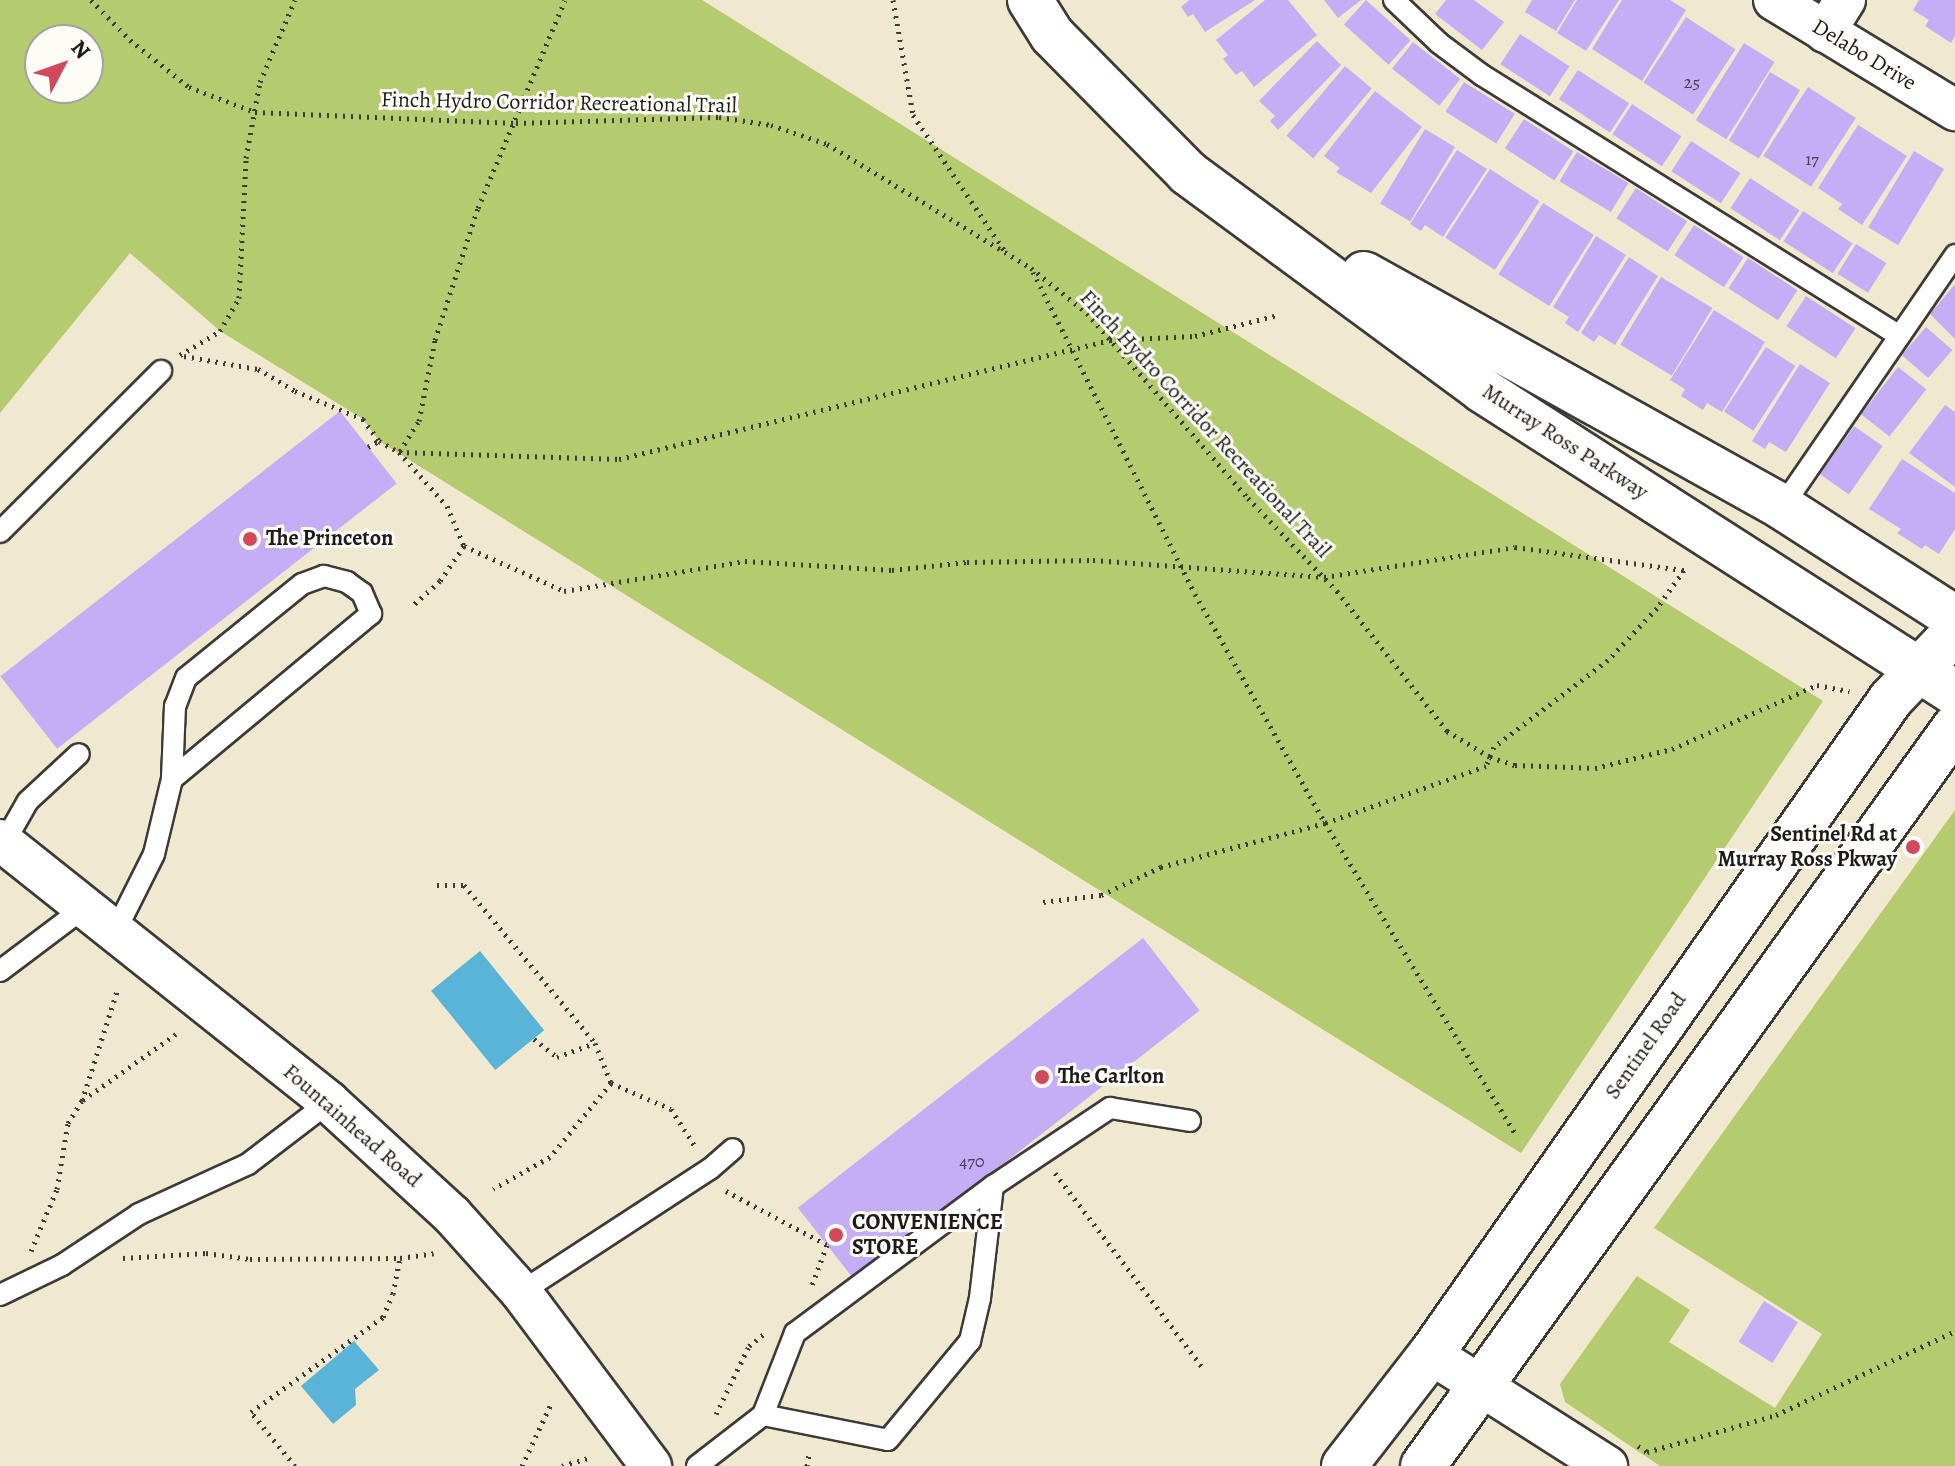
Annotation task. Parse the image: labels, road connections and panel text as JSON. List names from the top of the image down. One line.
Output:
{"streets":{"street":["Delabo Drive","Murray Ross Parkway","Sentinel Road","Fountainhead Road"],"path":["Finch Hydro Corridor Recreational Trail"]},"crossings":[["Murray Ross Parkway","Sentinel Road"]],"places":["The Princeton","Sentinel Rd at Murray Ross Pkway","The Carlton","CONVENIENCE STORE"],"house_numbers":["25","17","470"],"north":"top right"}
